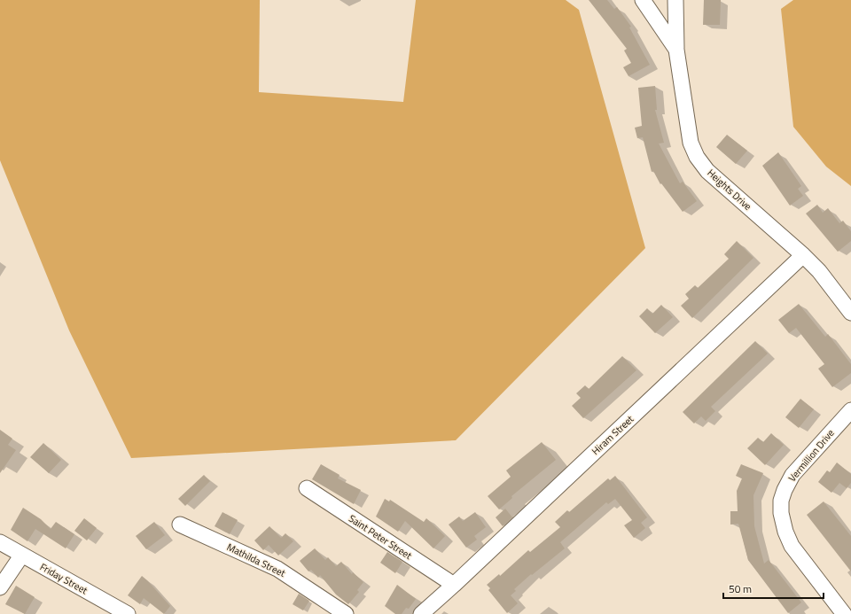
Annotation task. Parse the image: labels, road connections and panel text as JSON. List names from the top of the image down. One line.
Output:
{"streets":{"street":["Heights Drive","Hiram Street","Vermillion Drive","Saint Peter Street","Mathilda Street","Friday Street"]},"crossings":[["Heights Drive","Hiram Street"],["Hiram Street","Saint Peter Street"]],"scale_bar":"50 m"}
